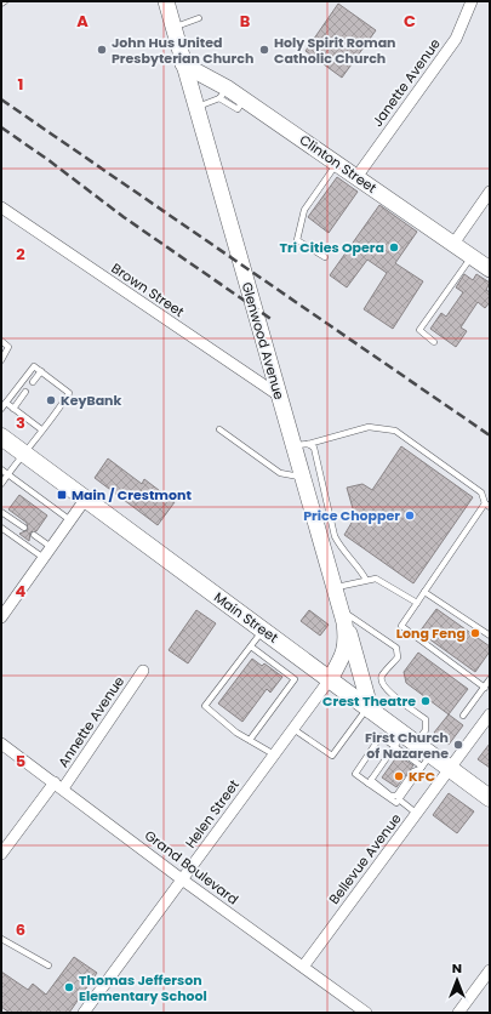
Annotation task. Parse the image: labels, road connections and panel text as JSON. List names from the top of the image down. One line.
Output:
{"streets":{"main road":["Main Street"],"street":["Janette Avenue","Clinton Street","Brown Street","Glenwood Avenue","Annette Avenue","Helen Street","Bellevue Avenue","Grand Boulevard"]},"crossings":[["Janette Avenue","Clinton Street"],["Clinton Street","Glenwood Avenue"],["Brown Street","Glenwood Avenue"],["Glenwood Avenue","Main Street"],["Glenwood Avenue","Helen Street"],["Main Street","Helen Street"],["Main Street","Bellevue Avenue"],["Annette Avenue","Grand Boulevard"],["Helen Street","Grand Boulevard"],["Bellevue Avenue","Grand Boulevard"]],"places":{"other":["John Hus United Presbyterian Church","Holy Spirit Roman Catholic Church","Tri Cities Opera","KeyBank","Price Chopper","Long Feng","Crest Theatre","First Church of Nazarene","KFC","Thomas Jefferson Elementary School"],"transit":["Main / Crestmont"]},"north":"top","grid":{"columns":["A","B","C"],"rows":["1","2","3","4","5","6"]}}
